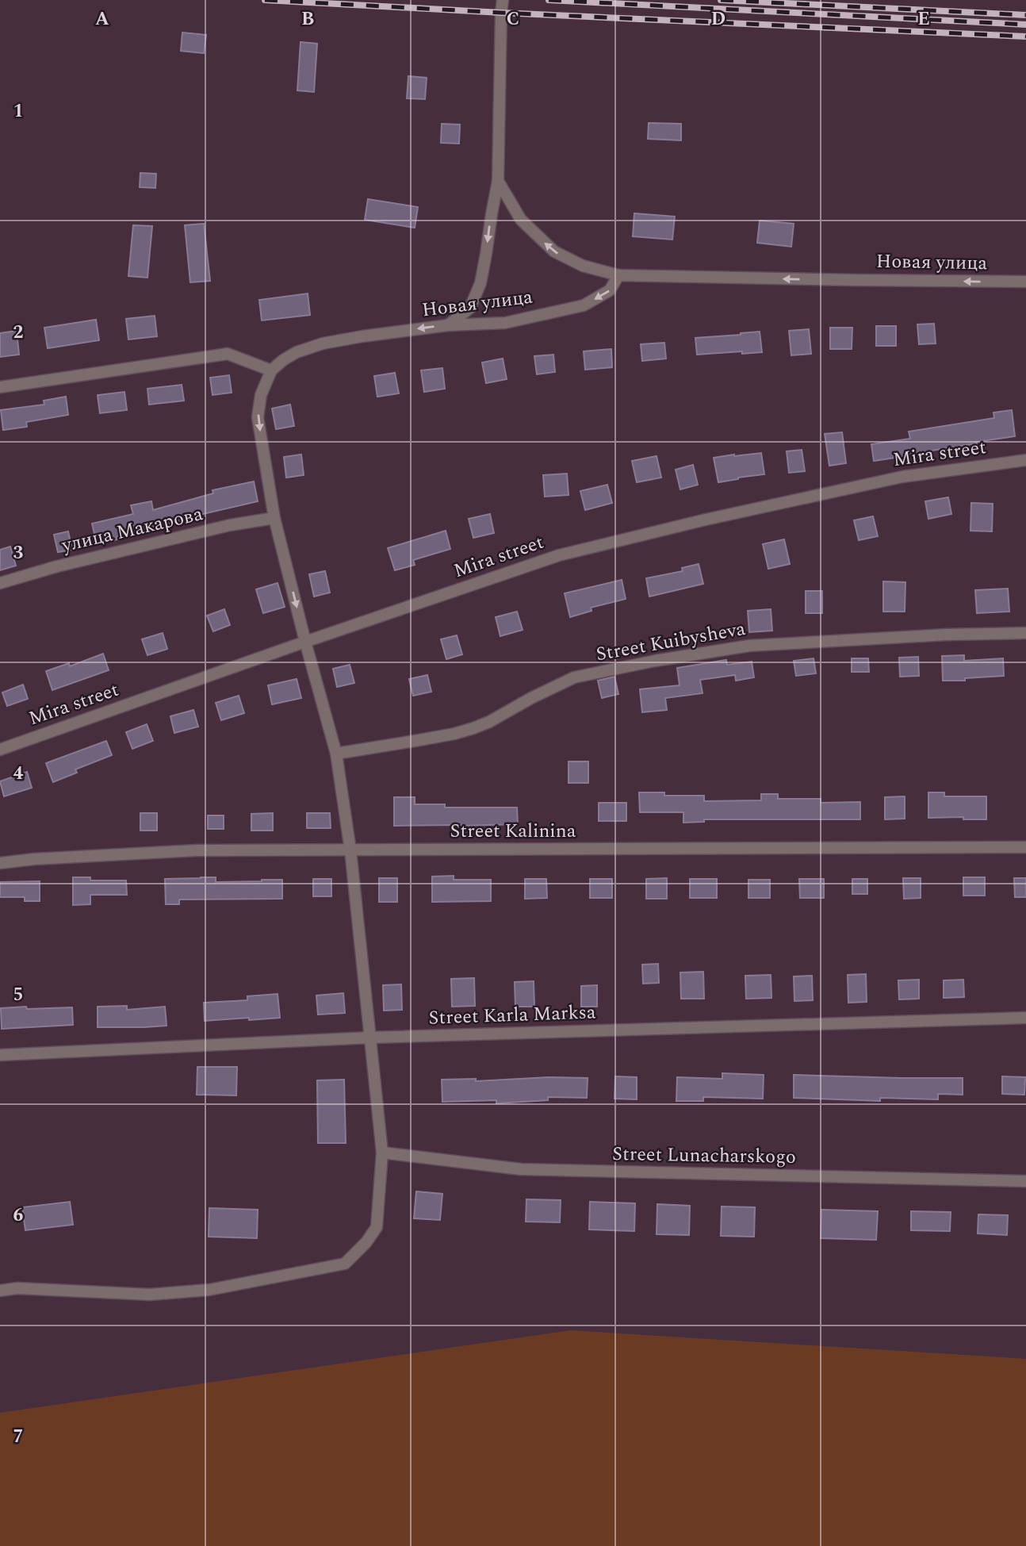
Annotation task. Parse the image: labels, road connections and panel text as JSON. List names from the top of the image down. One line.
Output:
{"streets":{"street":["Новая улица","Mira street","улица Макарова","Street Kuibysheva","Street Kalinina","Street Karla Marksa","Street Lunacharskogo"]},"one_way":["Новая улица"],"grid":{"columns":["A","B","C","D","E"],"rows":["1","2","3","4","5","6","7"]}}
